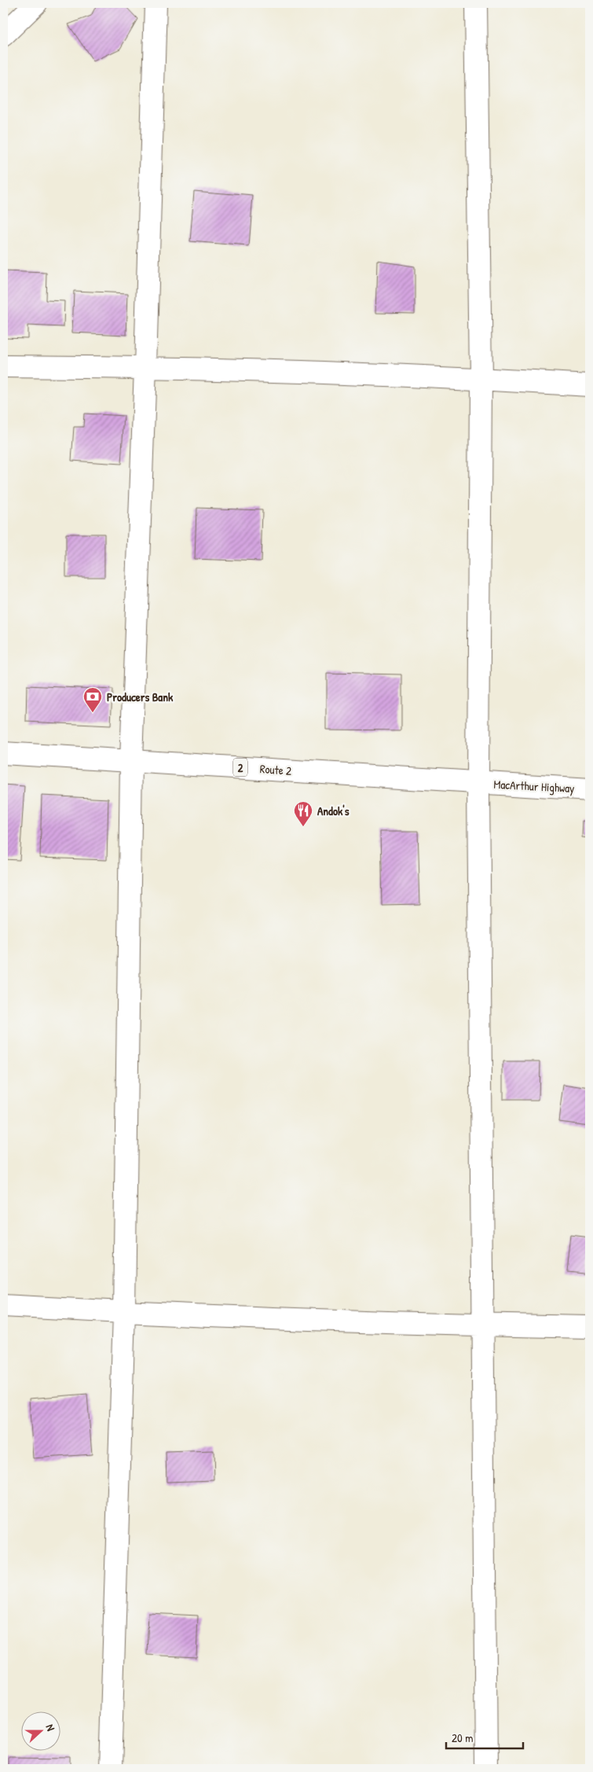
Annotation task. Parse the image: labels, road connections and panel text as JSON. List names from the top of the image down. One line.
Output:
{"streets":{"main road":["2","Route 2","MacArthur Highway"]},"crossings":[["Route 2","MacArthur Highway"]],"places":{"bank":["Producers Bank"],"restaurant":["Andok's"]},"scale_bar":"20 m","north":"right"}
